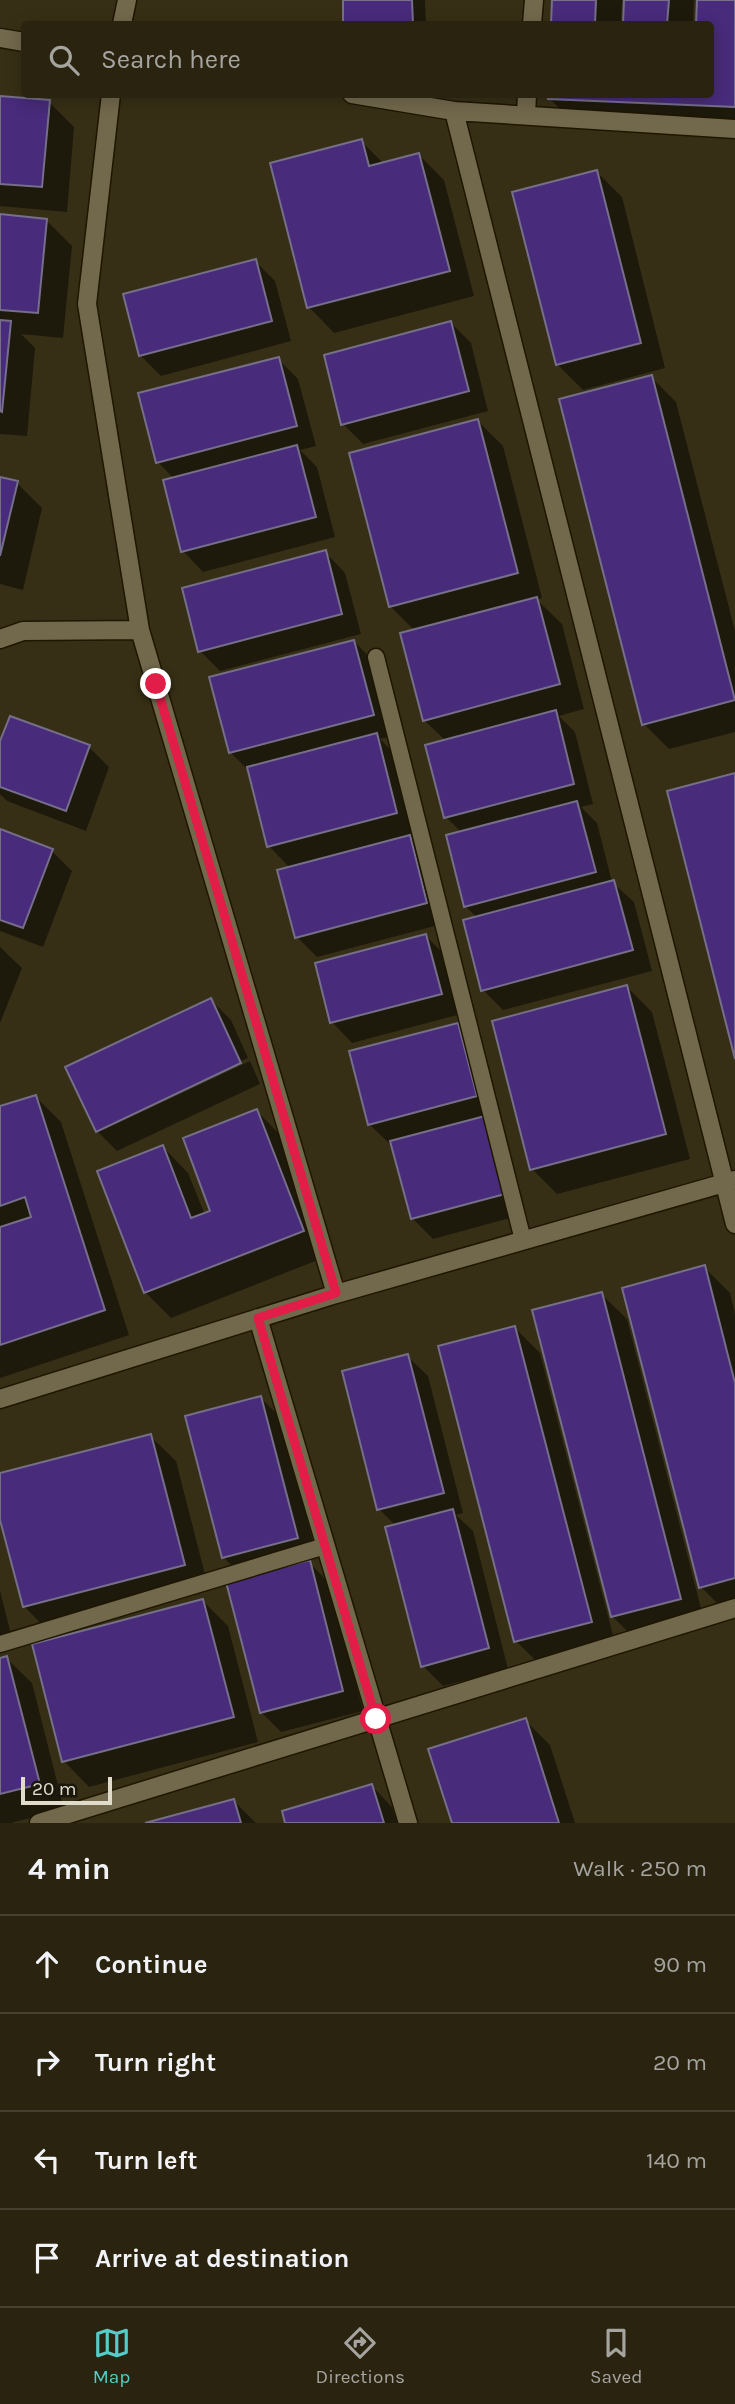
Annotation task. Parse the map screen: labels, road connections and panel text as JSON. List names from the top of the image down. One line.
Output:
{"scale_bar":"20 m","page":{"search":"Search here","scale":"20 m","heading":["4 min","Walk · 250 m"],"list":[["Continue","90 m"],["Turn right","20 m"],["Turn left","140 m"],"Arrive at destination"],"nav":["Map","Directions","Saved"]}}
